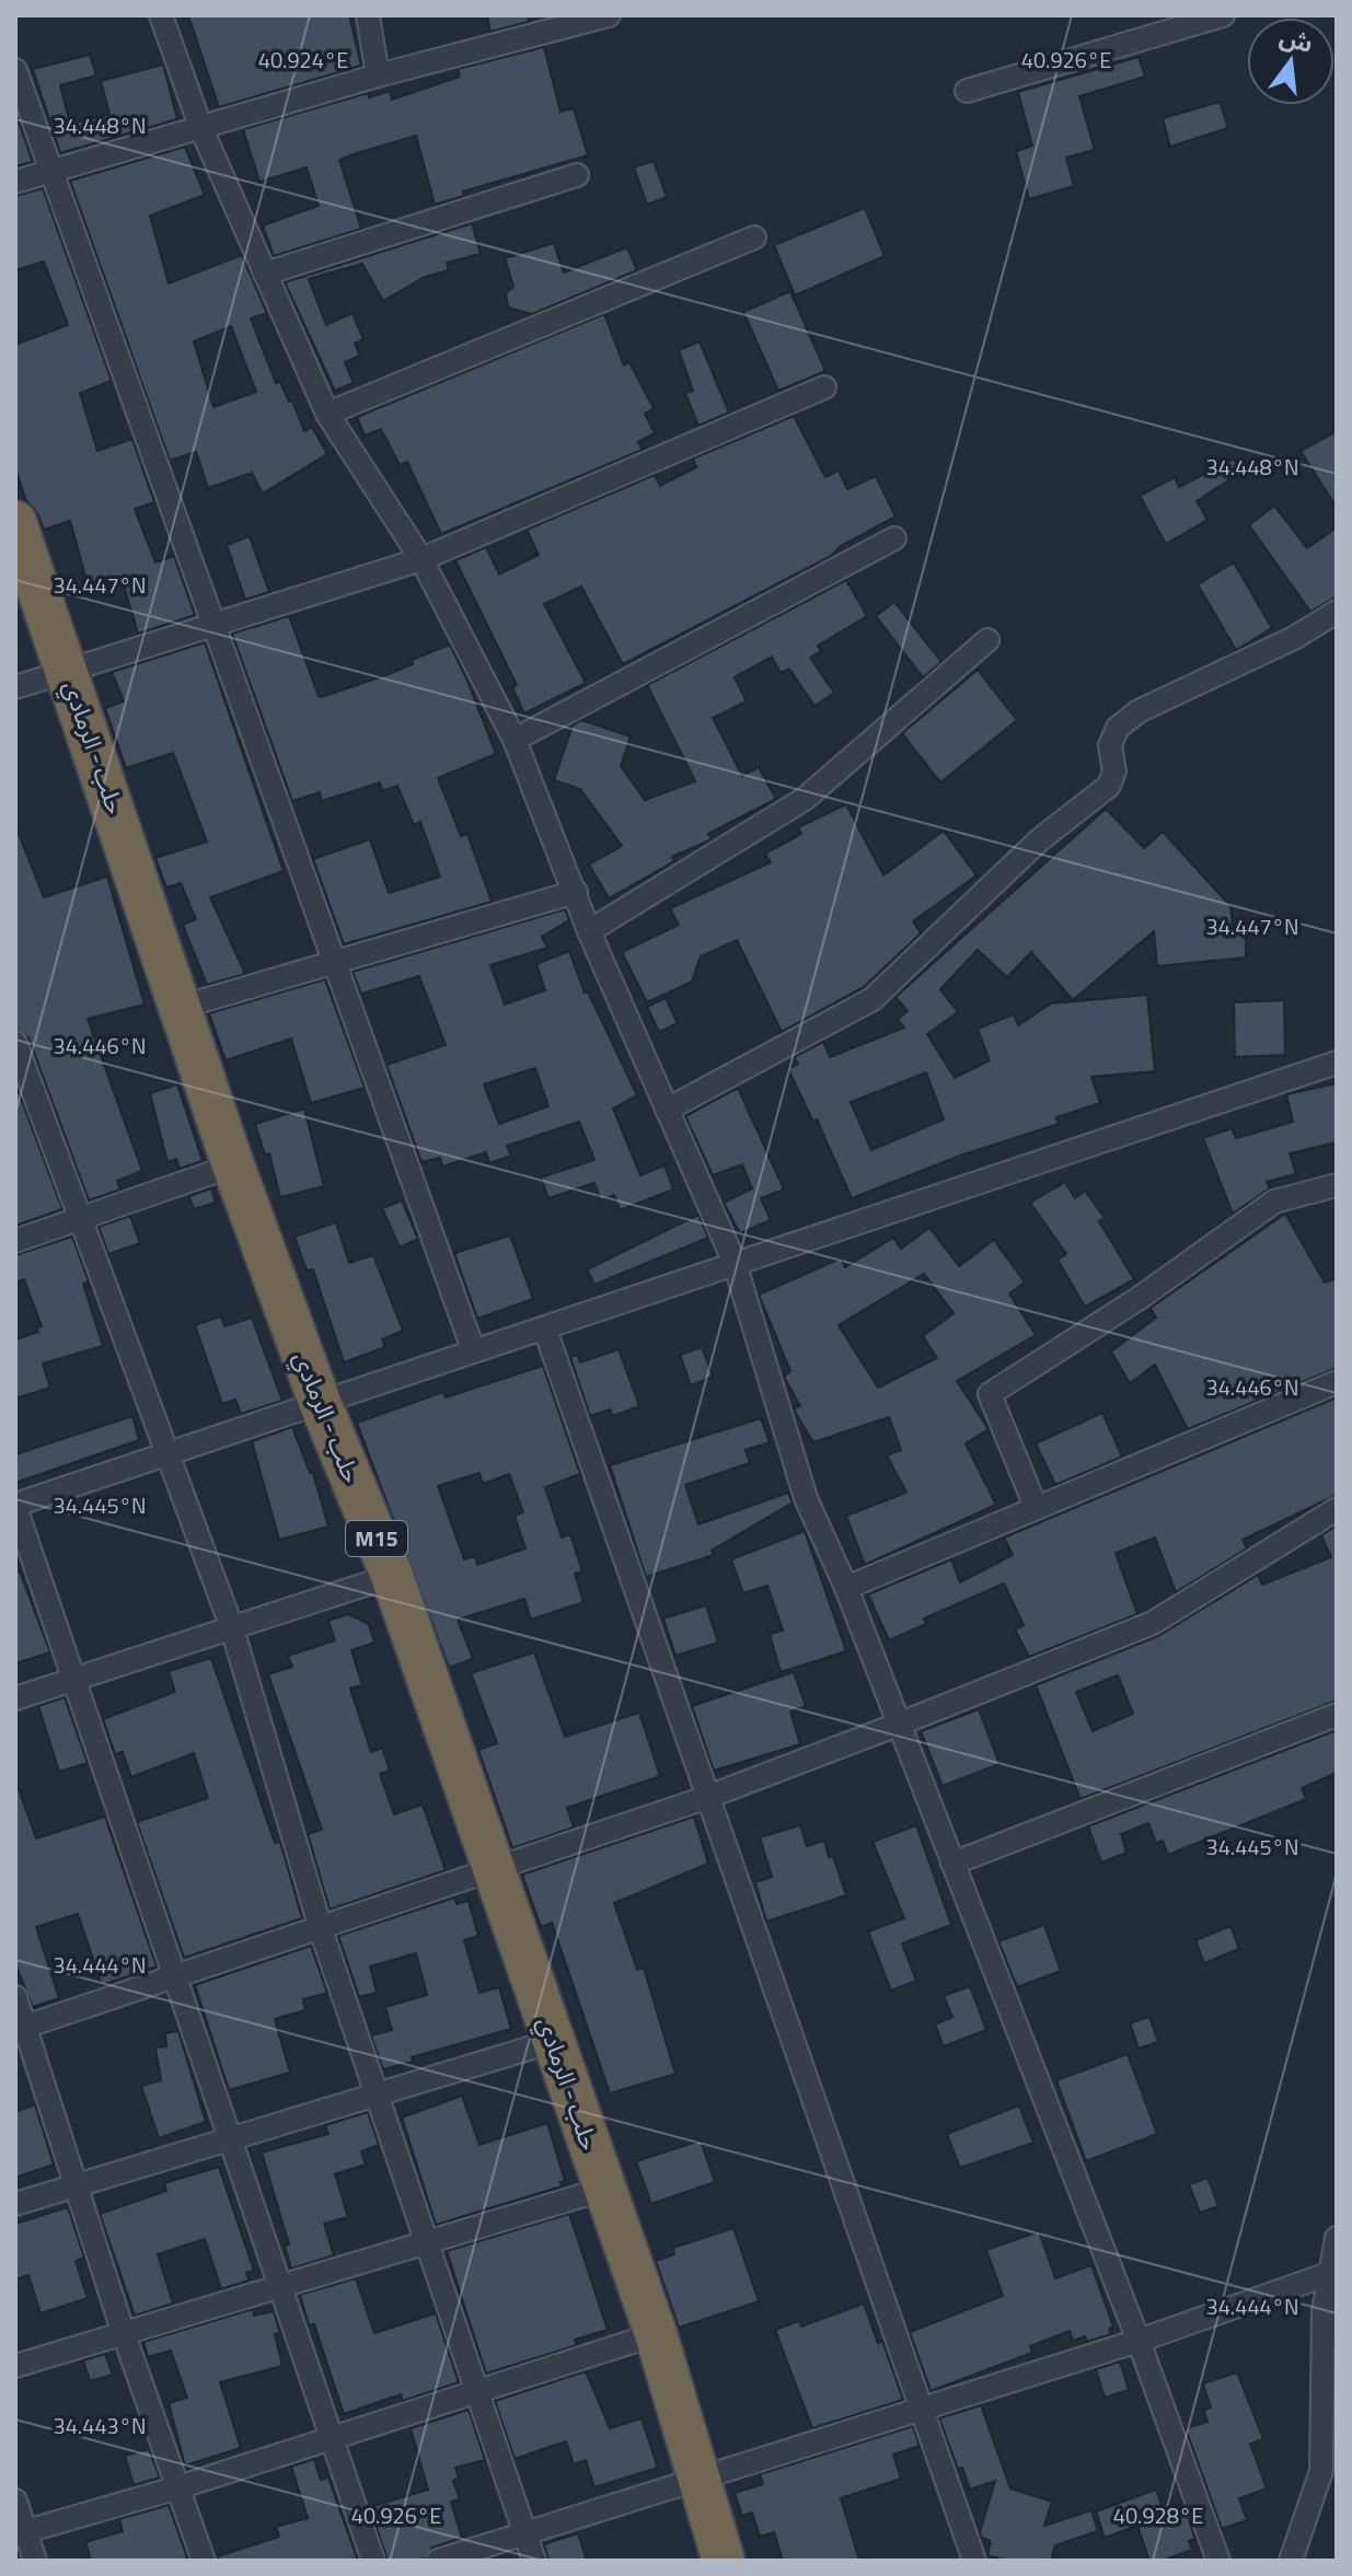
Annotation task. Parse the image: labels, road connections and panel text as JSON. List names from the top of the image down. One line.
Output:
{"streets":{"highway":["حلب - الرمادي","M15"]},"north":"top","coordinates":["40.924°E","40.926°E","34.448°N","34.447°N","34.446°N","34.445°N","34.444°N","34.443°N","40.928°E"]}
